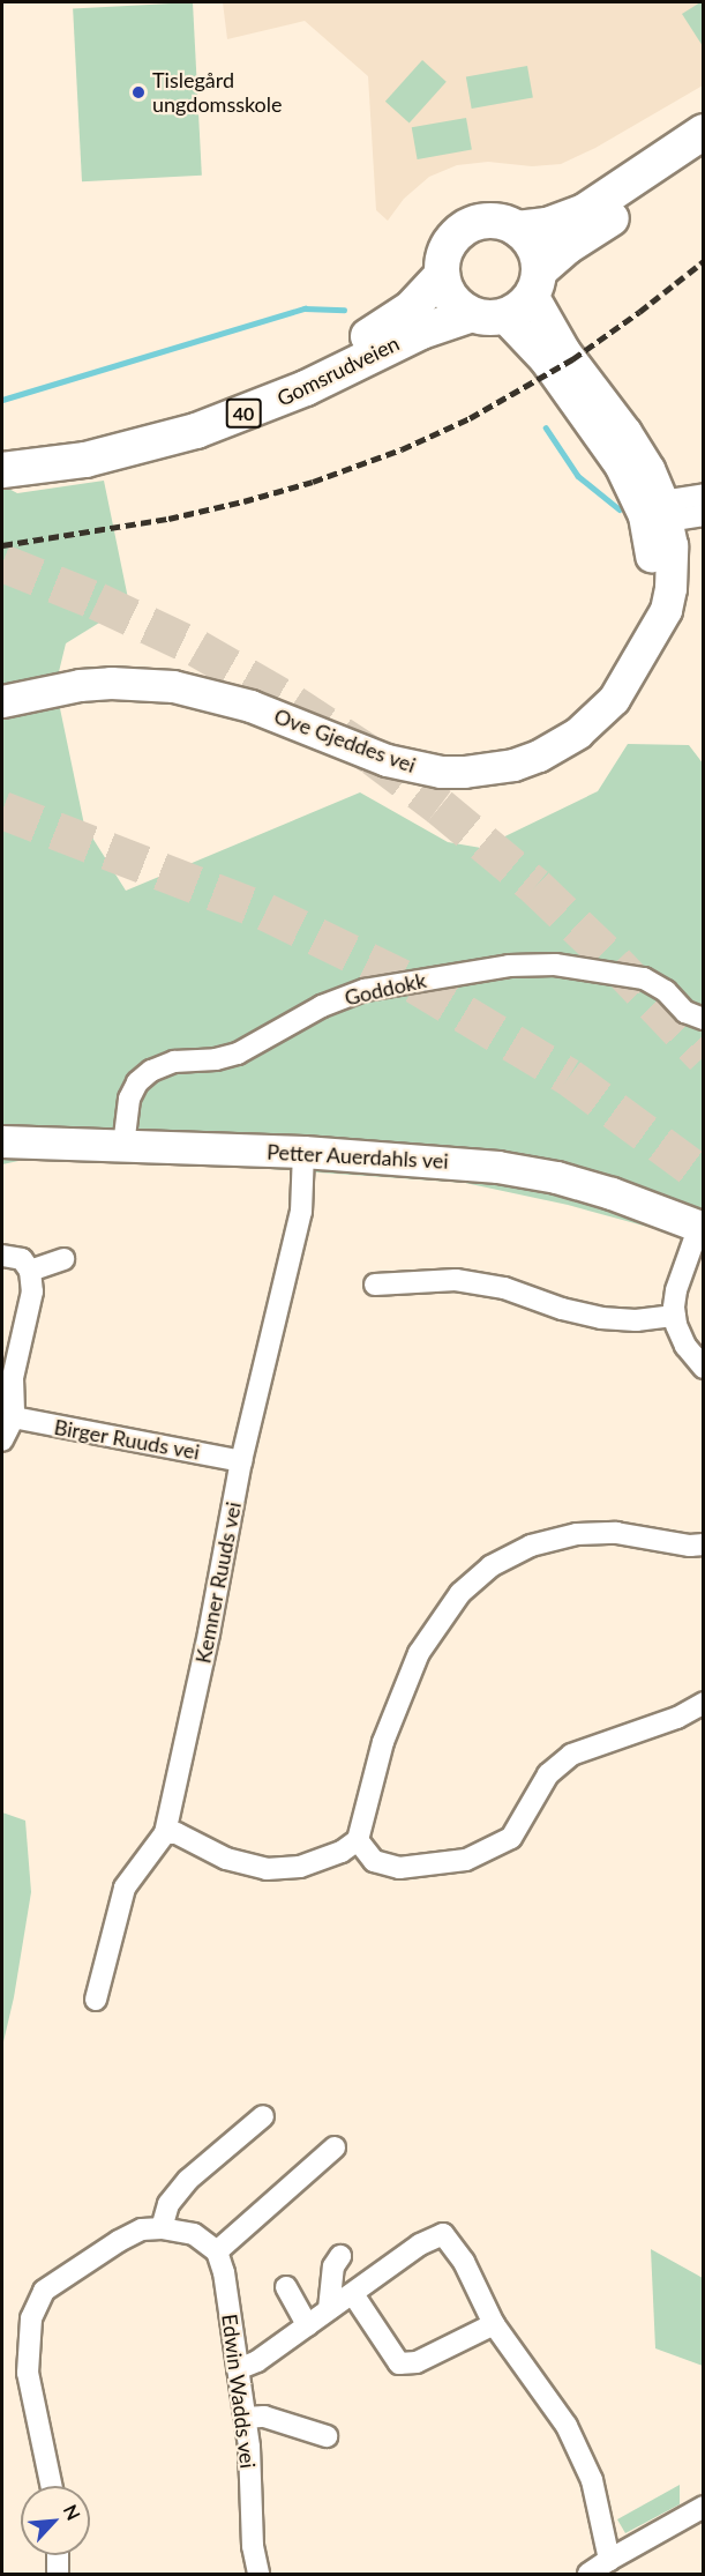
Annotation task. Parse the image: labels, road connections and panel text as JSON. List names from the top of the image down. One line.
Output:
{"streets":{"main road":["Gomsrudveien","40"],"street":["Ove Gjeddes vei","Goddokk","Petter Auerdahls vei","Birger Ruuds vei","Kemner Ruuds vei","Edwin Wadds vei"]},"crossings":[["Gomsrudveien","40"],["Gomsrudveien","Ove Gjeddes vei"],["40","Ove Gjeddes vei"],["Goddokk","Petter Auerdahls vei"],["Petter Auerdahls vei","Kemner Ruuds vei"],["Birger Ruuds vei","Kemner Ruuds vei"]],"places":["Tislegård ungdomsskole"],"north":"top right"}
